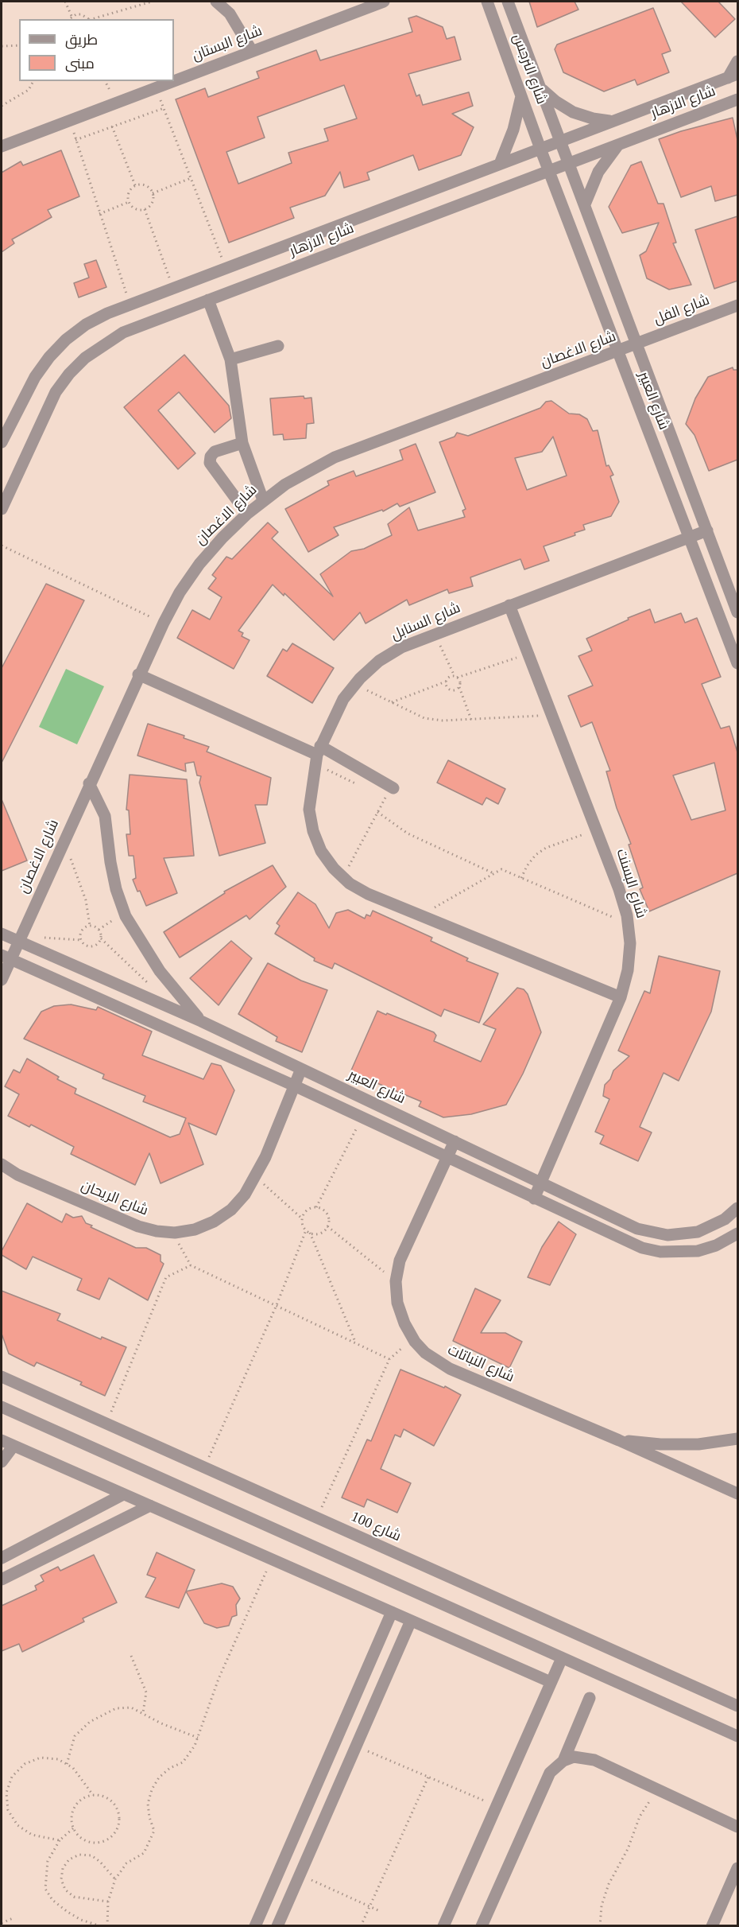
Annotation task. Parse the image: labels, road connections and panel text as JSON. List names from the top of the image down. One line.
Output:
{"streets":{"street":["شارع البستان","شارع النرجس","شارع الازهار","شارع الفل","شارع الاغصان","شارع العبير","شارع السنابل","شارع البسنت","شارع الريحان","شارع النباتات","شارع 100"]},"crossings":[["شارع النرجس","شارع الازهار"],["شارع النرجس","شارع العبير"],["شارع الازهار","شارع العبير"],["شارع الفل","شارع الاغصان"],["شارع الفل","شارع العبير"],["شارع الاغصان","شارع العبير"],["شارع العبير","شارع السنابل"],["شارع العبير","شارع البسنت"],["شارع العبير","شارع الريحان"],["شارع العبير","شارع النباتات"],["شارع السنابل","شارع البسنت"]],"legend":["طريق","مبنى"]}
